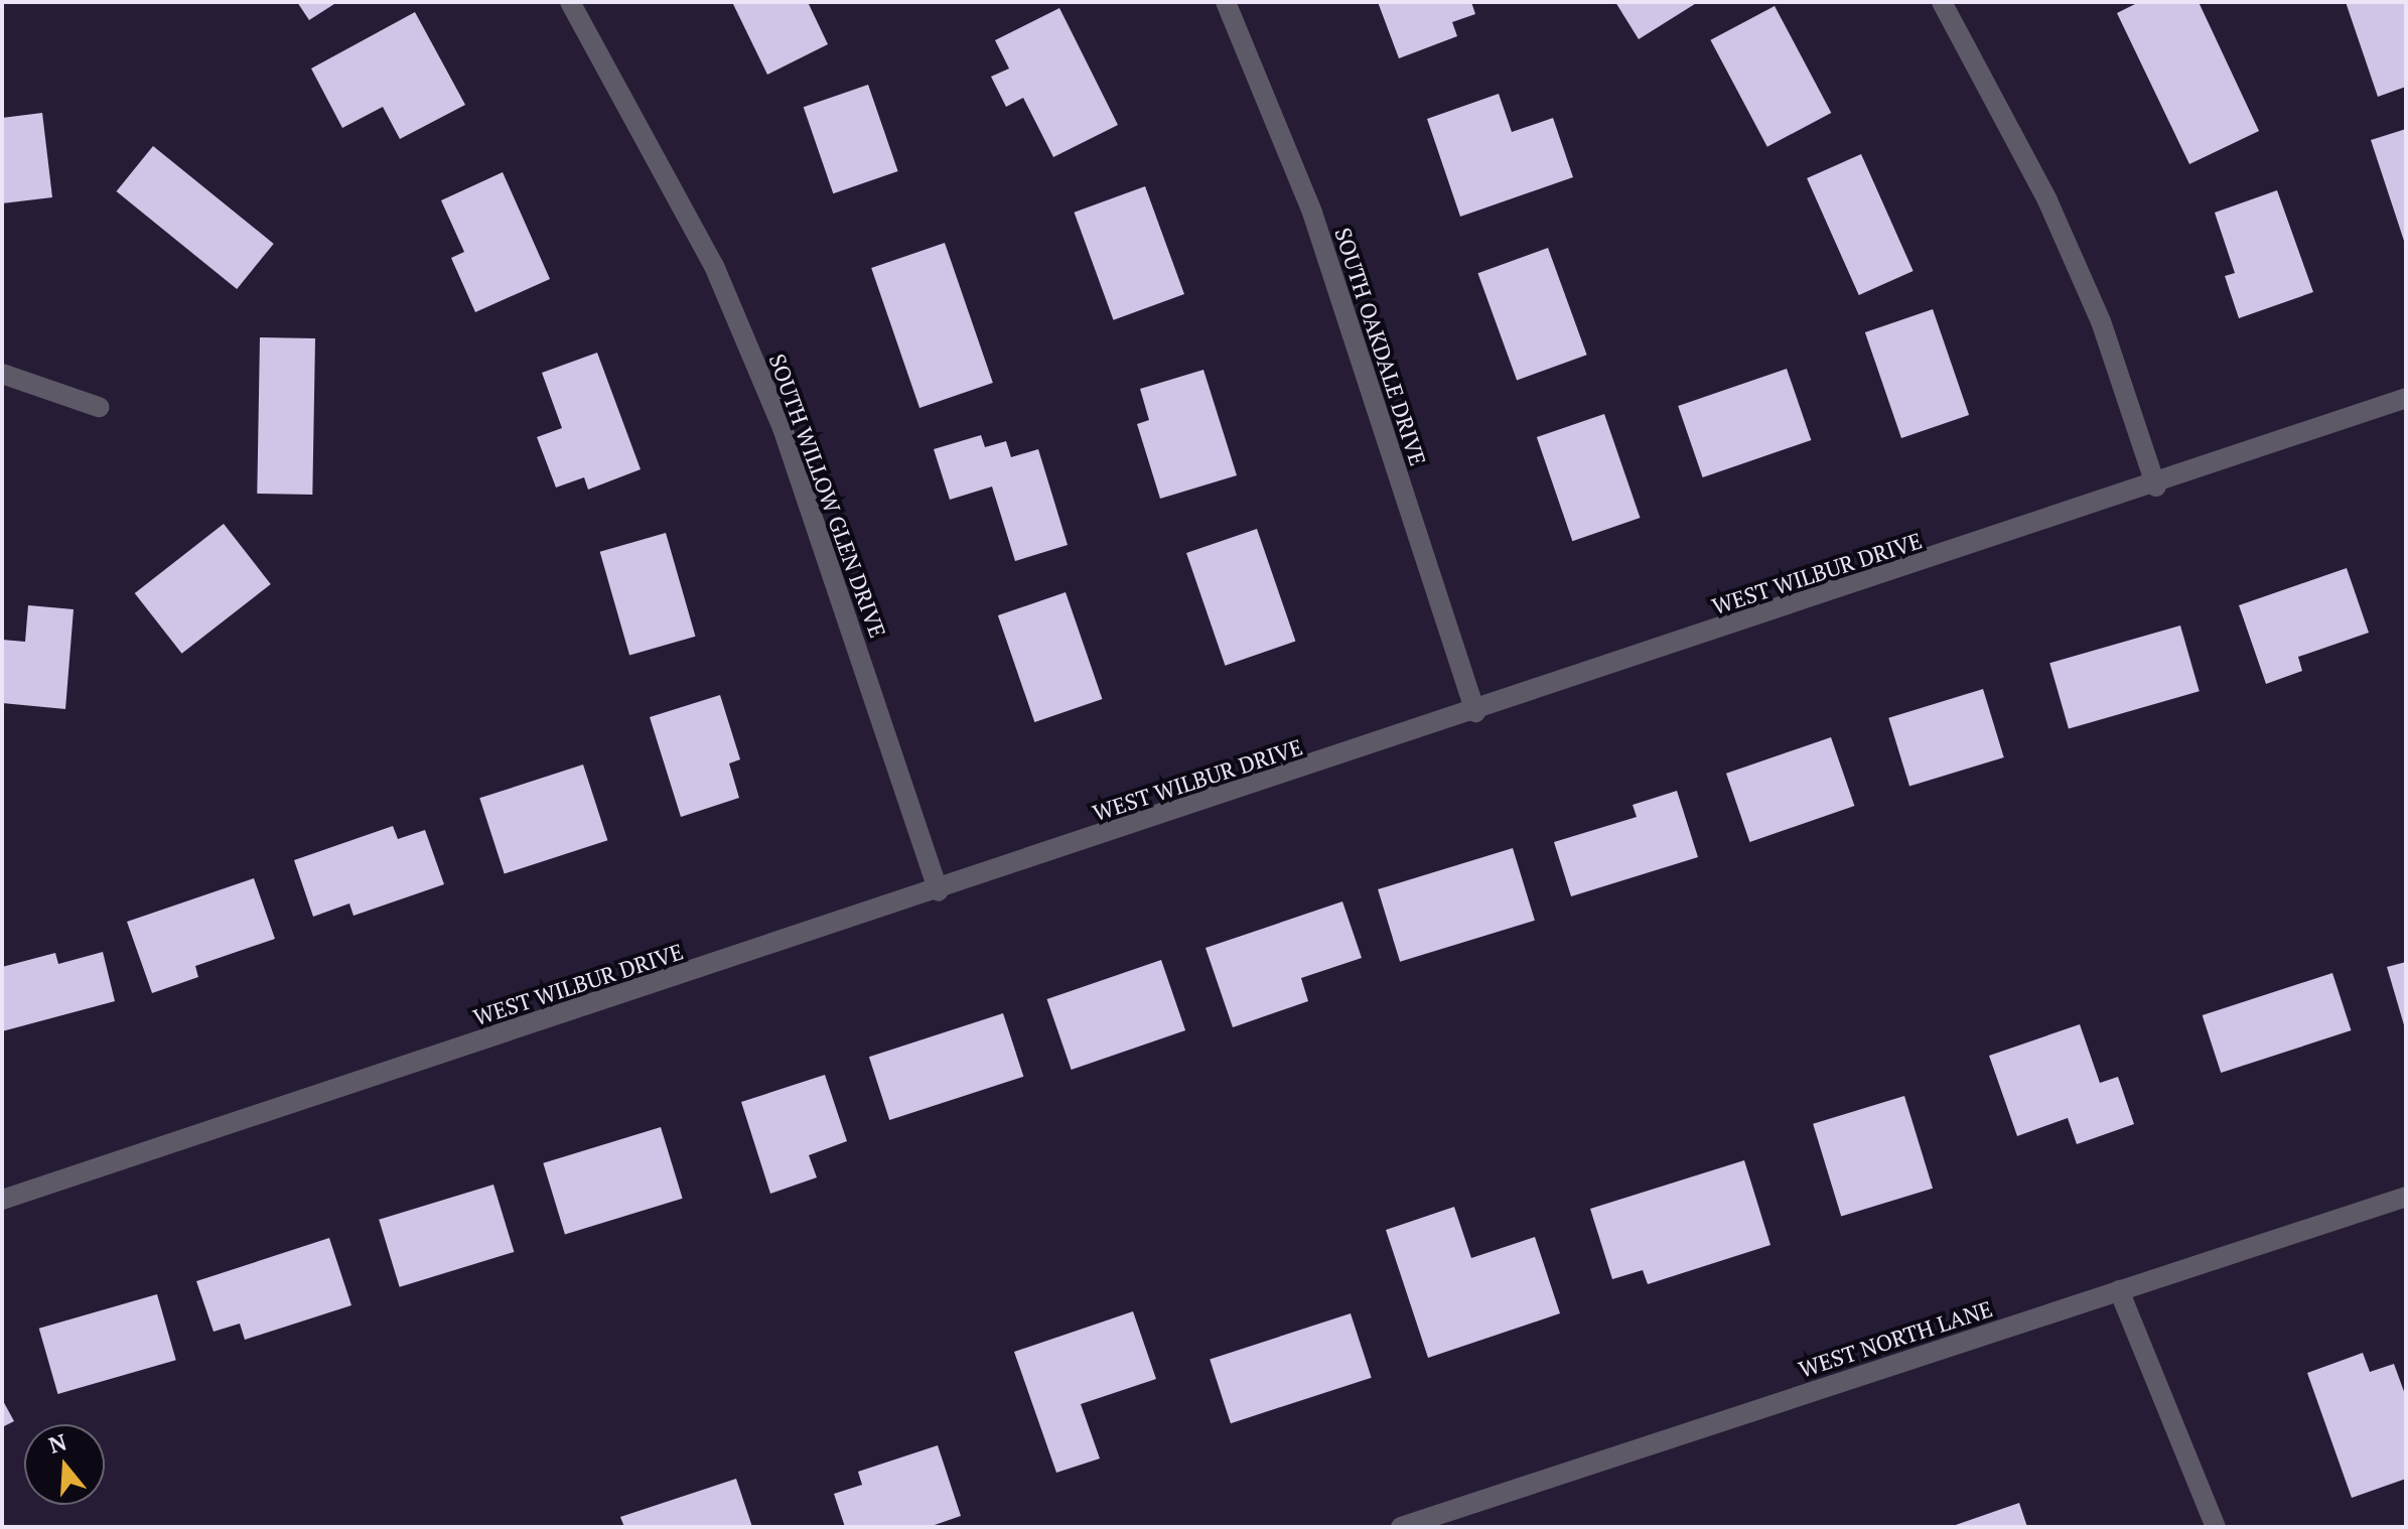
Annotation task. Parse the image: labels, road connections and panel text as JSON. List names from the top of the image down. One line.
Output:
{"streets":{"street":["SOUTH OAKDALE DRIVE","SOUTH WILLOW GLEN DRIVE","WEST WILBUR DRIVE","WEST NORTH LANE"]},"crossings":[["SOUTH OAKDALE DRIVE","WEST WILBUR DRIVE"],["SOUTH WILLOW GLEN DRIVE","WEST WILBUR DRIVE"]],"north":"top"}
